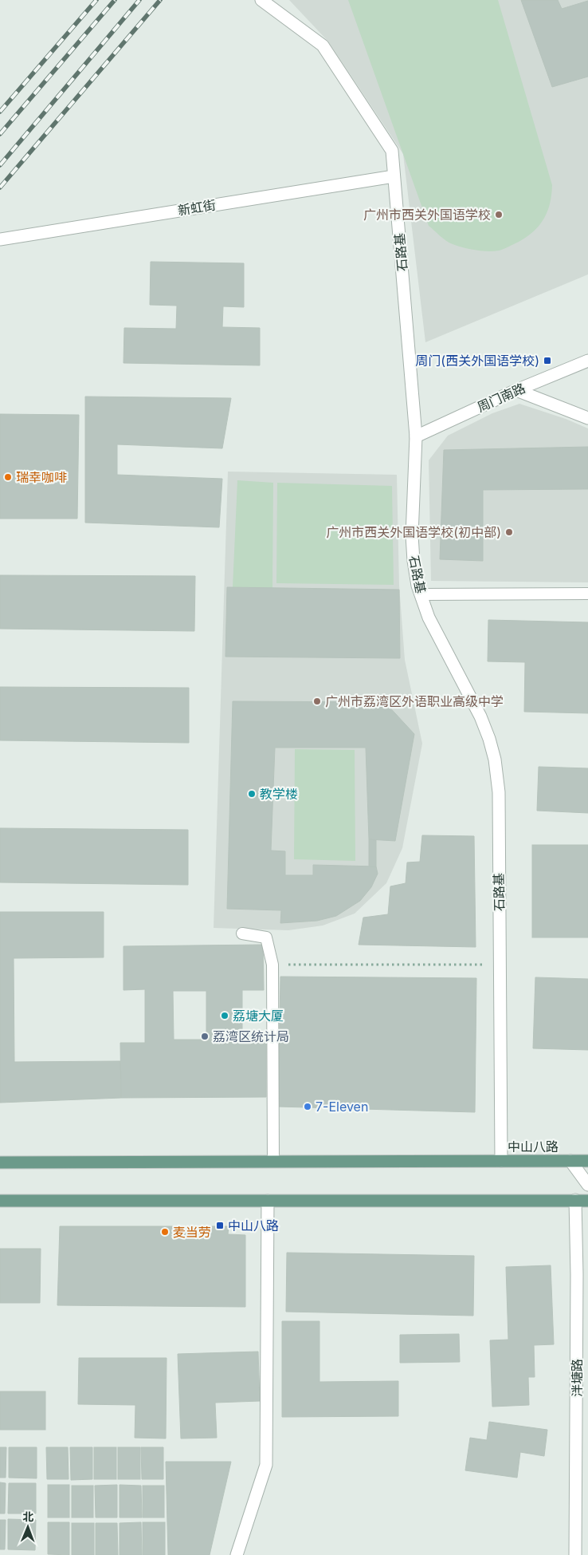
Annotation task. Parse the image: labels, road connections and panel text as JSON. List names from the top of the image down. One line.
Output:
{"streets":{"main road":["中山八路"],"street":["新虹街","石路基","周门南路","泮塘路"]},"crossings":[["新虹街","石路基"],["石路基","周门南路"],["石路基","中山八路"]],"places":{"other":["广州市西关外国语学校","瑞幸咖啡","广州市西关外国语学校(初中部)","广州市荔湾区外语职业高级中学","教学楼","荔塘大厦","荔湾区统计局","7-Eleven","麦当劳"],"transit":["周门(西关外国语学校)","中山八路"]},"north":"top"}
